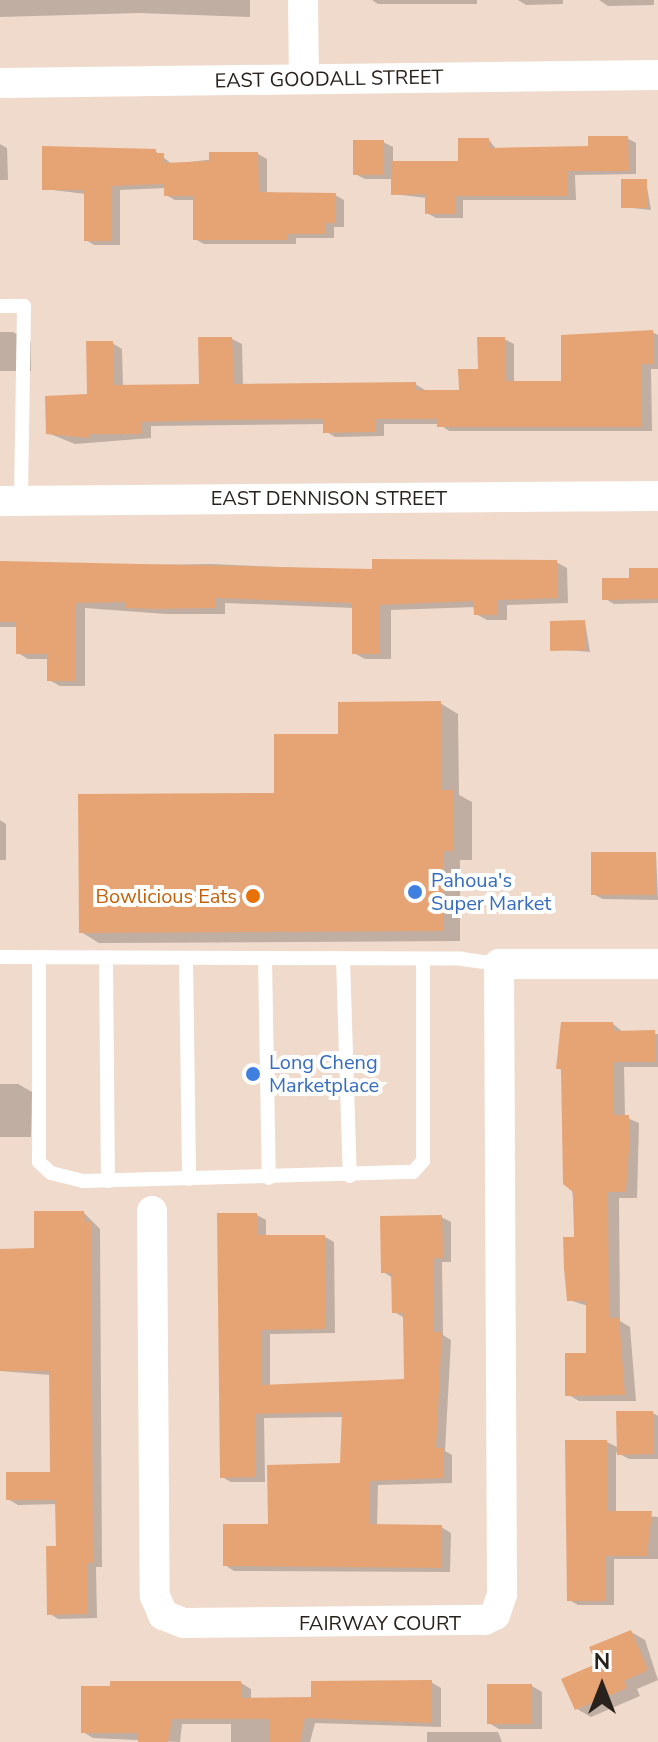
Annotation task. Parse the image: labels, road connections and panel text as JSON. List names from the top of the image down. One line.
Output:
{"streets":{"street":["EAST GOODALL STREET","EAST DENNISON STREET","FAIRWAY COURT"]},"places":["Pahoua's Super Market","Bowlicious Eats","Long Cheng Marketplace"],"north":"top"}
